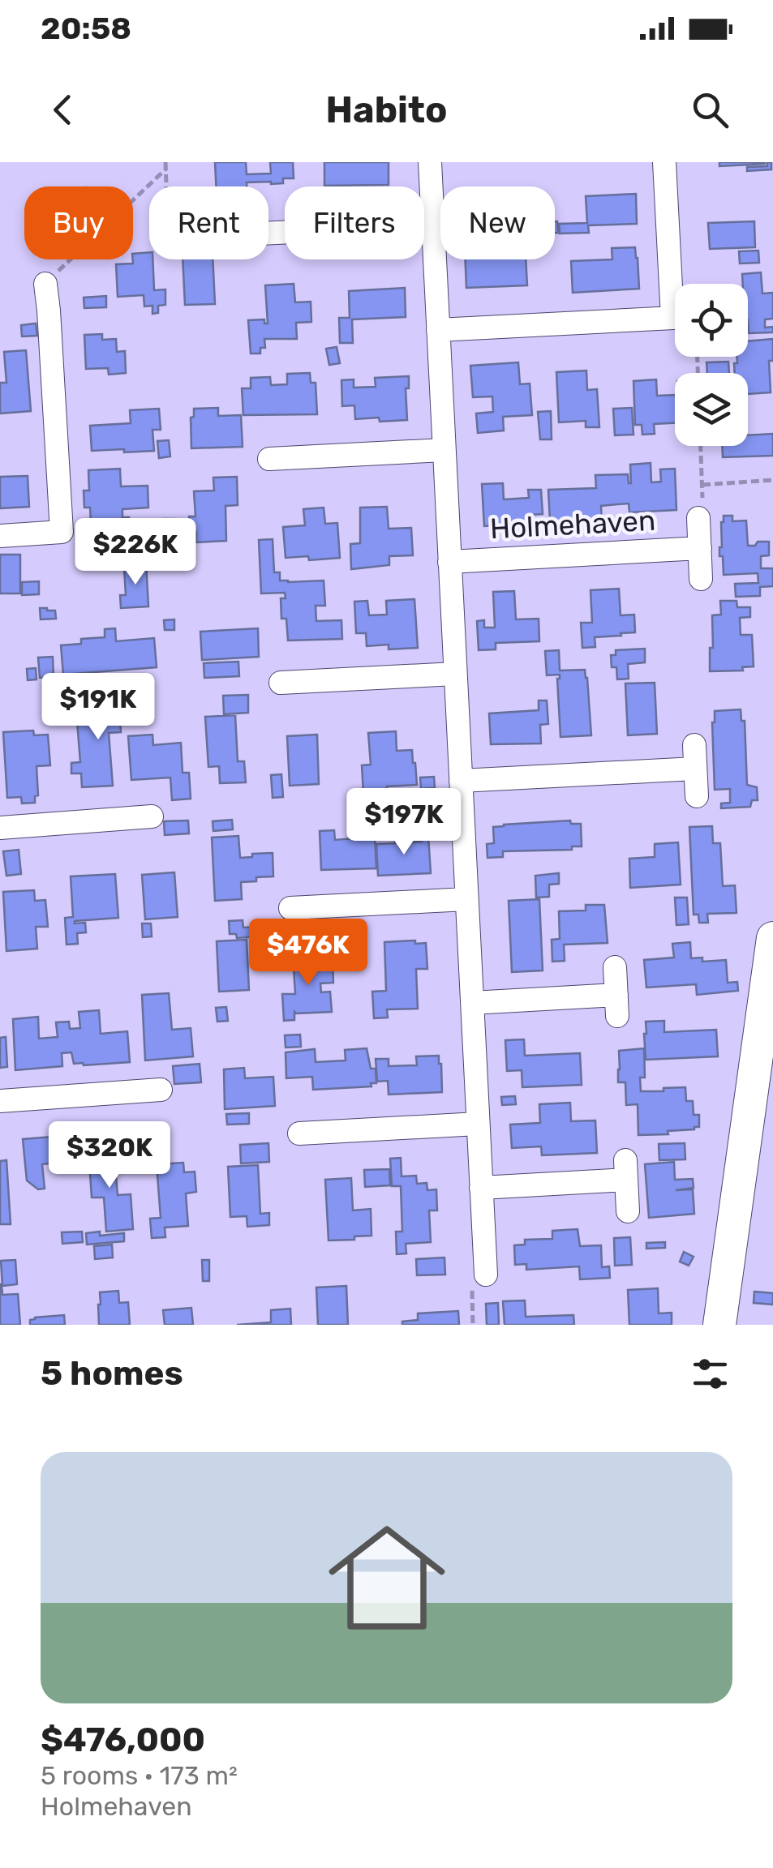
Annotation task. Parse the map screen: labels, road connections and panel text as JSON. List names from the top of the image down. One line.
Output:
{"streets":{"street":["Holmehaven"]},"page":{"status":"20:58","header":"Habito","chip":["Buy","Rent","Filters","New"],"price":["$226K","$191K","$197K","$476K","$320K"],"heading":"5 homes","list":[{"name":"$476,000","note":"5 rooms · 173 m² · Holmehaven"}]}}
